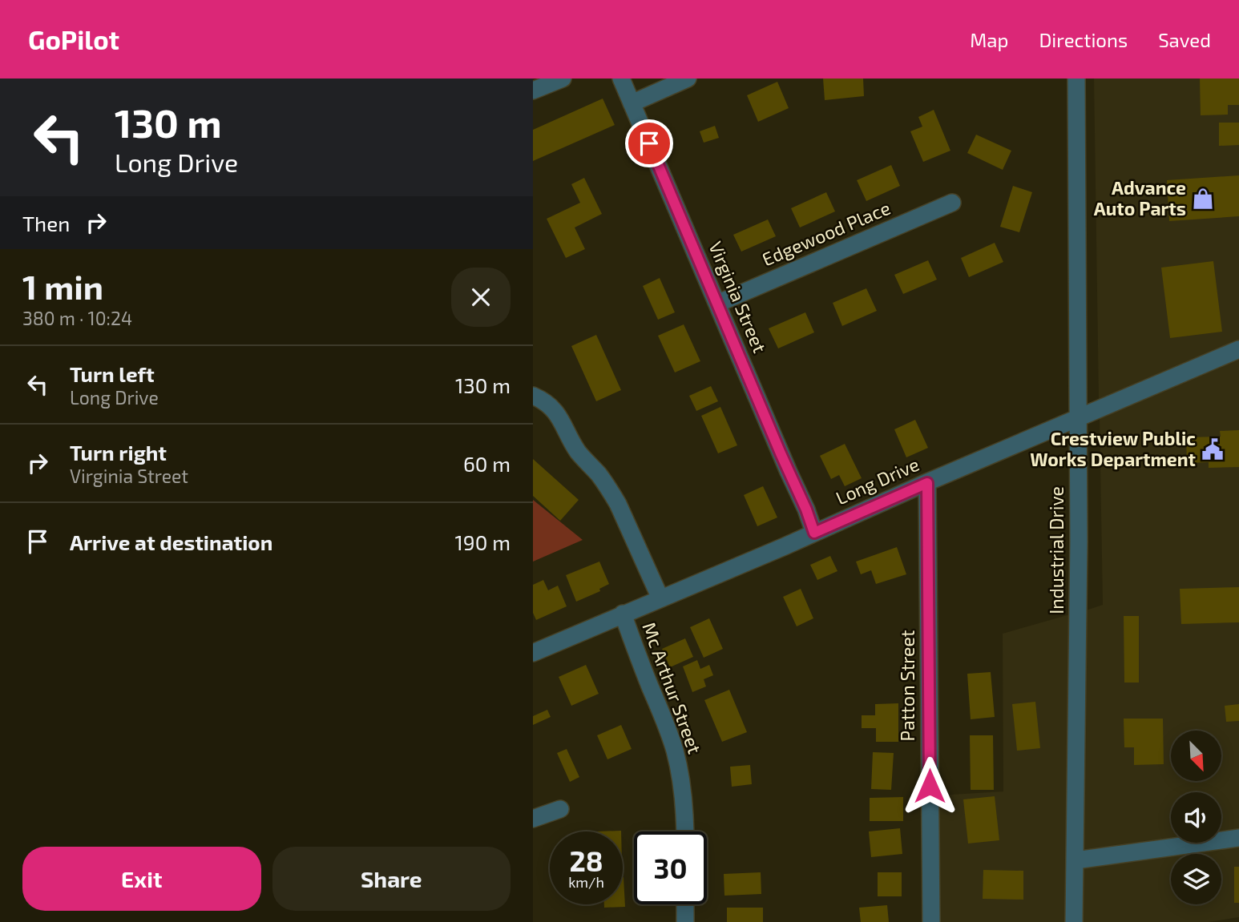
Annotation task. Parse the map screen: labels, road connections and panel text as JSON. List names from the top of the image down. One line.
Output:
{"streets":{"street":["Edgewood Place","Virginia Street","Long Drive","Industrial Drive","Patton Street","Mc Arthur Street"]},"crossings":[["Edgewood Place","Virginia Street"],["Virginia Street","Long Drive"],["Long Drive","Industrial Drive"],["Long Drive","Patton Street"],["Long Drive","Mc Arthur Street"]],"places":{"shop":["Advance Auto Parts"],"public building":["Crestview Public Works Department"]},"north":"bottom right","page":{"header":"GoPilot","nav":["Map","Directions","Saved"],"turn":["130 m","Long Drive"],"then":"Then","heading":["1 min","380 m · 10:24"],"list":[{"name":"Turn left","note":"Long Drive","value":"130 m"},{"name":"Turn right","note":"Virginia Street","value":"60 m"},{"name":"Arrive at destination","value":"190 m"}],"speed":"28 km/h","limit":"30","buttons":["Exit","Share"]}}
